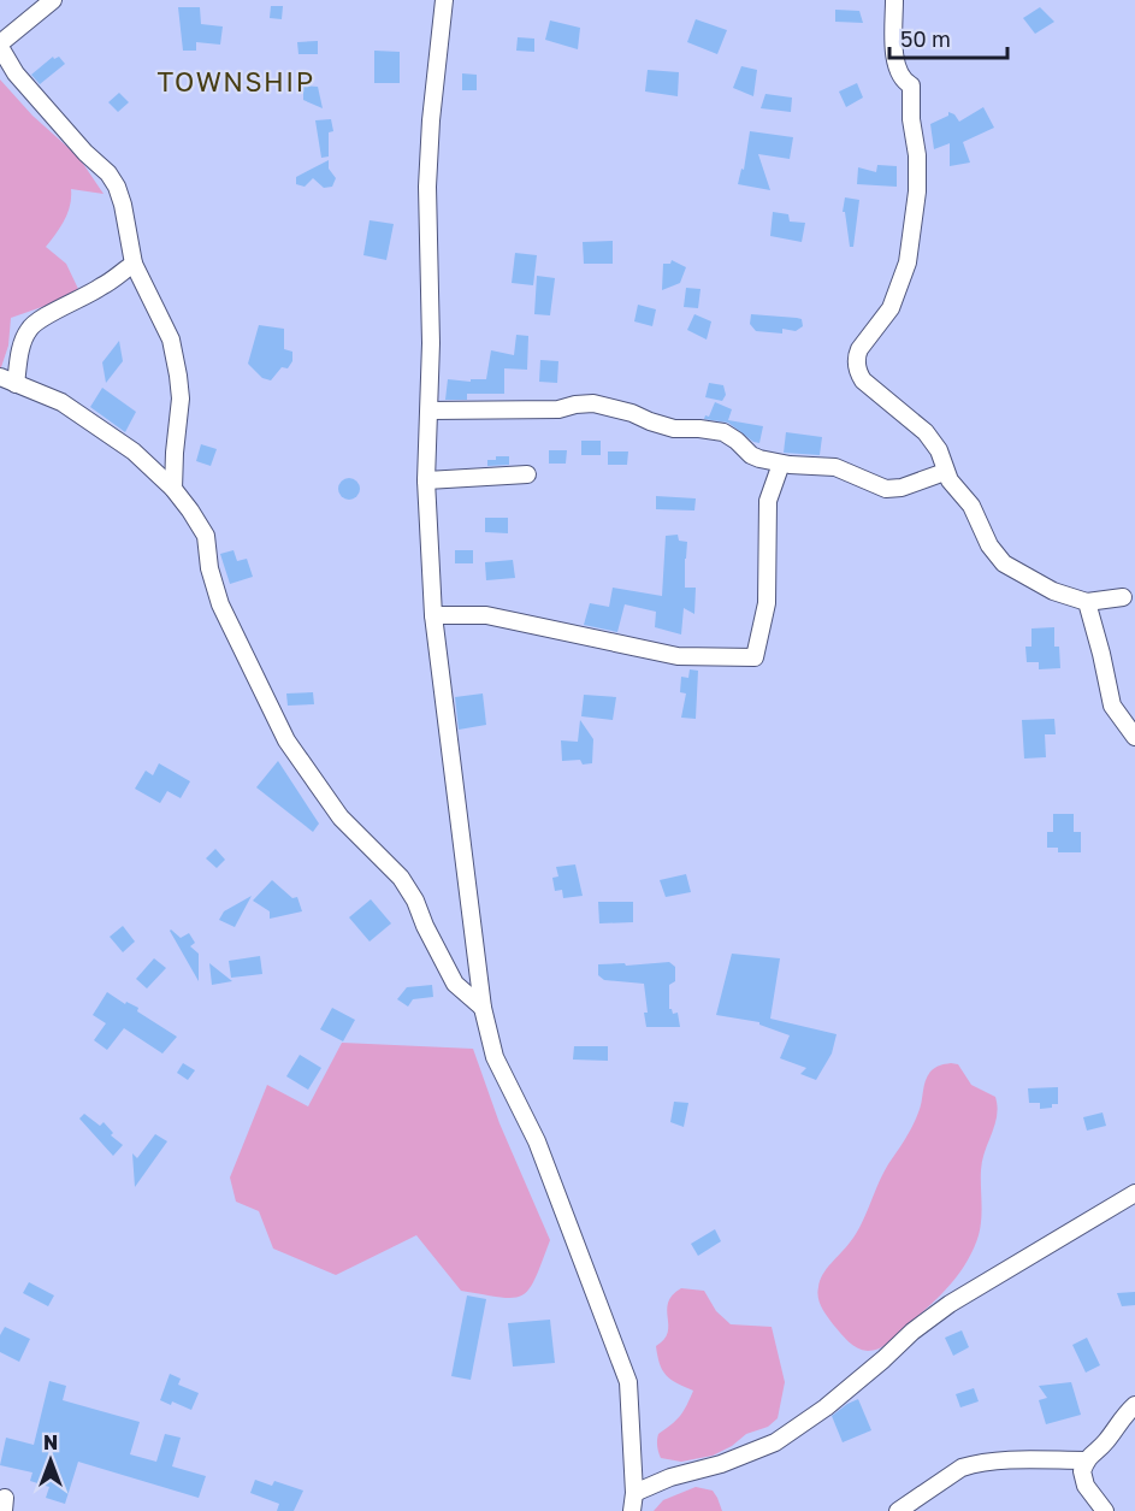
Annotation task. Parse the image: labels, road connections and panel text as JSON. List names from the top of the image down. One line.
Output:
{"districts":["TOWNSHIP"],"scale_bar":"50 m","north":"top"}
